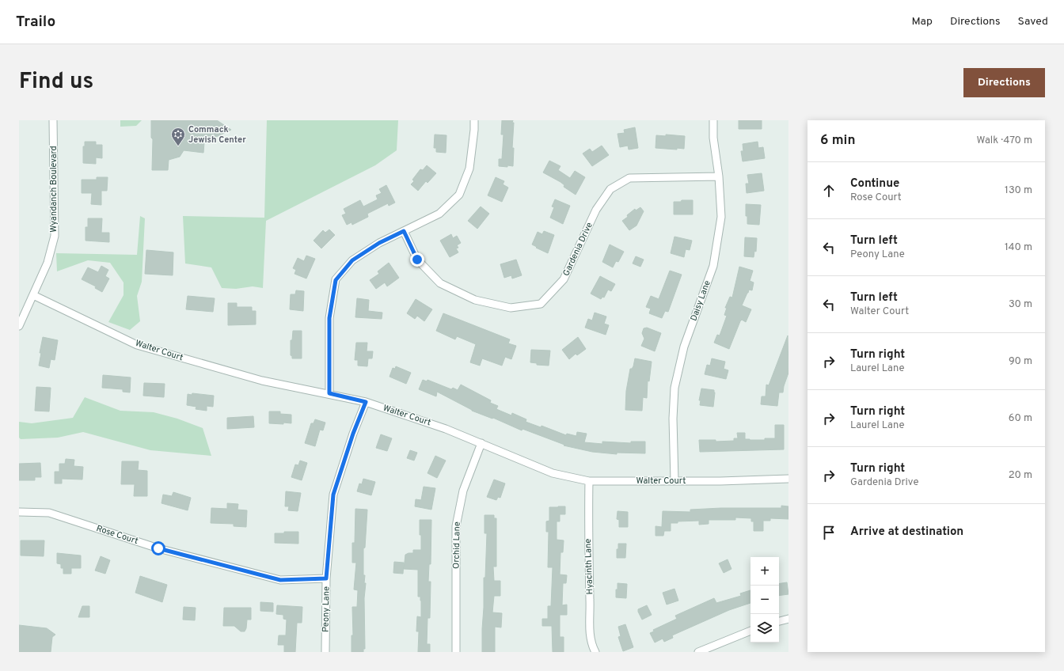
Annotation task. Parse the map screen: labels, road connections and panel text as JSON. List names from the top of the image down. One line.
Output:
{"streets":{"street":["Wyandanch Boulevard","Gardenia Drive","Daisy Lane","Walter Court","Rose Court","Orchid Lane","Hyacinth Lane","Peony Lane"]},"crossings":[["Wyandanch Boulevard","Walter Court"],["Gardenia Drive","Daisy Lane"],["Daisy Lane","Walter Court"],["Walter Court","Orchid Lane"],["Walter Court","Hyacinth Lane"],["Walter Court","Peony Lane"],["Rose Court","Peony Lane"]],"places":{"synagogue":["Commack Jewish Center"]},"page":{"header":"Trailo","nav":["Map","Directions","Saved"],"title":"Find us","buttons":"Directions","heading":["6 min","Walk · 470 m"],"list":[["Continue","Rose Court","130 m"],["Turn left","Peony Lane","140 m"],["Turn left","Walter Court","30 m"],["Turn right","Laurel Lane","90 m"],["Turn right","Laurel Lane","60 m"],["Turn right","Gardenia Drive","20 m"],"Arrive at destination"],"map_buttons":["+","−"]}}
